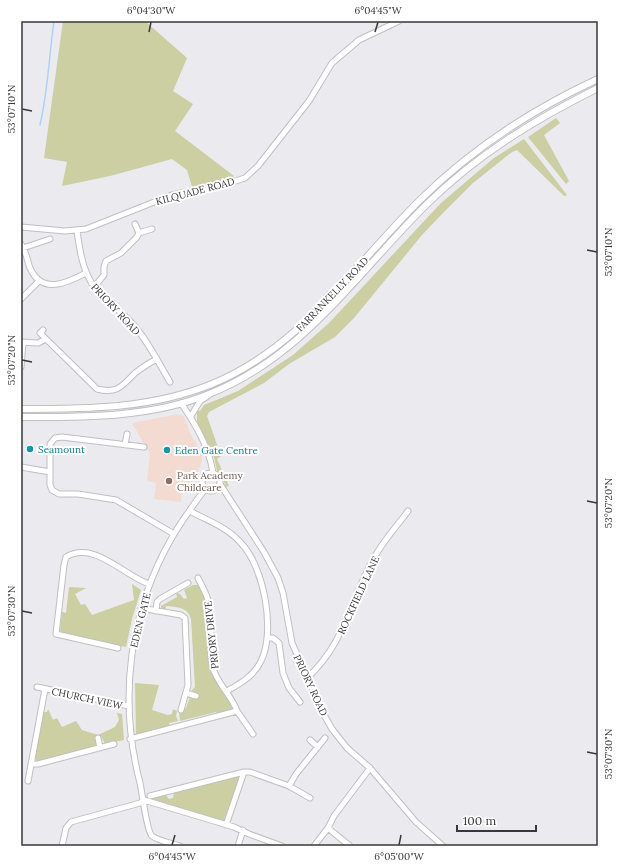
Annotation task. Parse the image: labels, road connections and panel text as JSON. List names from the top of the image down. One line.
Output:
{"streets":{"main road":["FARRANKELLY ROAD"],"street":["KILQUADE ROAD","PRIORY ROAD","ROCKFIELD LANE","EDEN GATE","PRIORY DRIVE","CHURCH VIEW"]},"crossings":[["KILQUADE ROAD","PRIORY ROAD"],["PRIORY ROAD","ROCKFIELD LANE"],["PRIORY ROAD","EDEN GATE"],["EDEN GATE","CHURCH VIEW"]],"places":["Seamount","Eden Gate Centre","Park Academy Childcare"],"scale_bar":"100 m","coordinates":["6°04'30\"W","6°04'45\"W","53°07'10\"N","53°07'20\"N","53°07'30\"N","6°05'00\"W"]}
